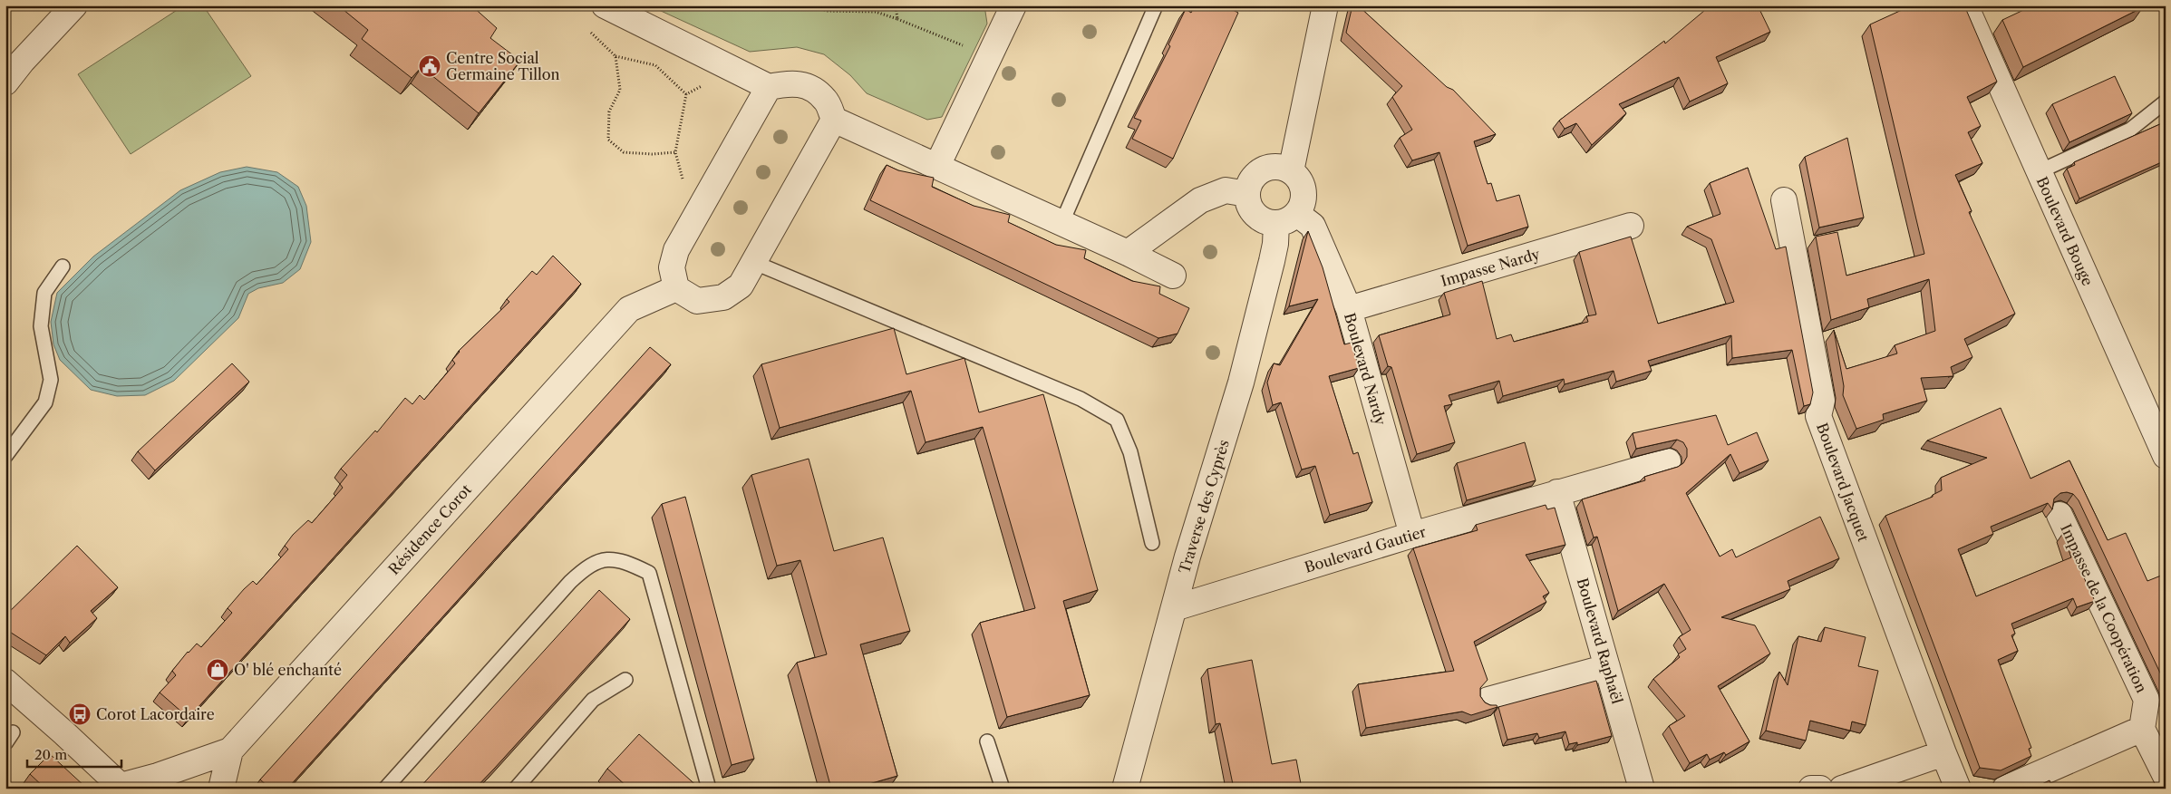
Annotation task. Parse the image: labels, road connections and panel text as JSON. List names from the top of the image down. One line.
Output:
{"streets":{"street":["Boulevard Bouge","Impasse Nardy","Boulevard Nardy","Boulevard Jacquet","Traverse des Cyprès","Résidence Corot","Boulevard Gautier","Impasse de la Coopération","Boulevard Raphaël"]},"crossings":[["Impasse Nardy","Boulevard Nardy"],["Boulevard Nardy","Traverse des Cyprès"],["Boulevard Nardy","Boulevard Gautier"],["Traverse des Cyprès","Boulevard Gautier"],["Boulevard Gautier","Boulevard Raphaël"]],"places":{"public building":["Centre Social Germaine Tillon"],"shop":["O' blé enchanté"],"bus stop":["Corot Lacordaire"]},"scale_bar":"20 m"}
